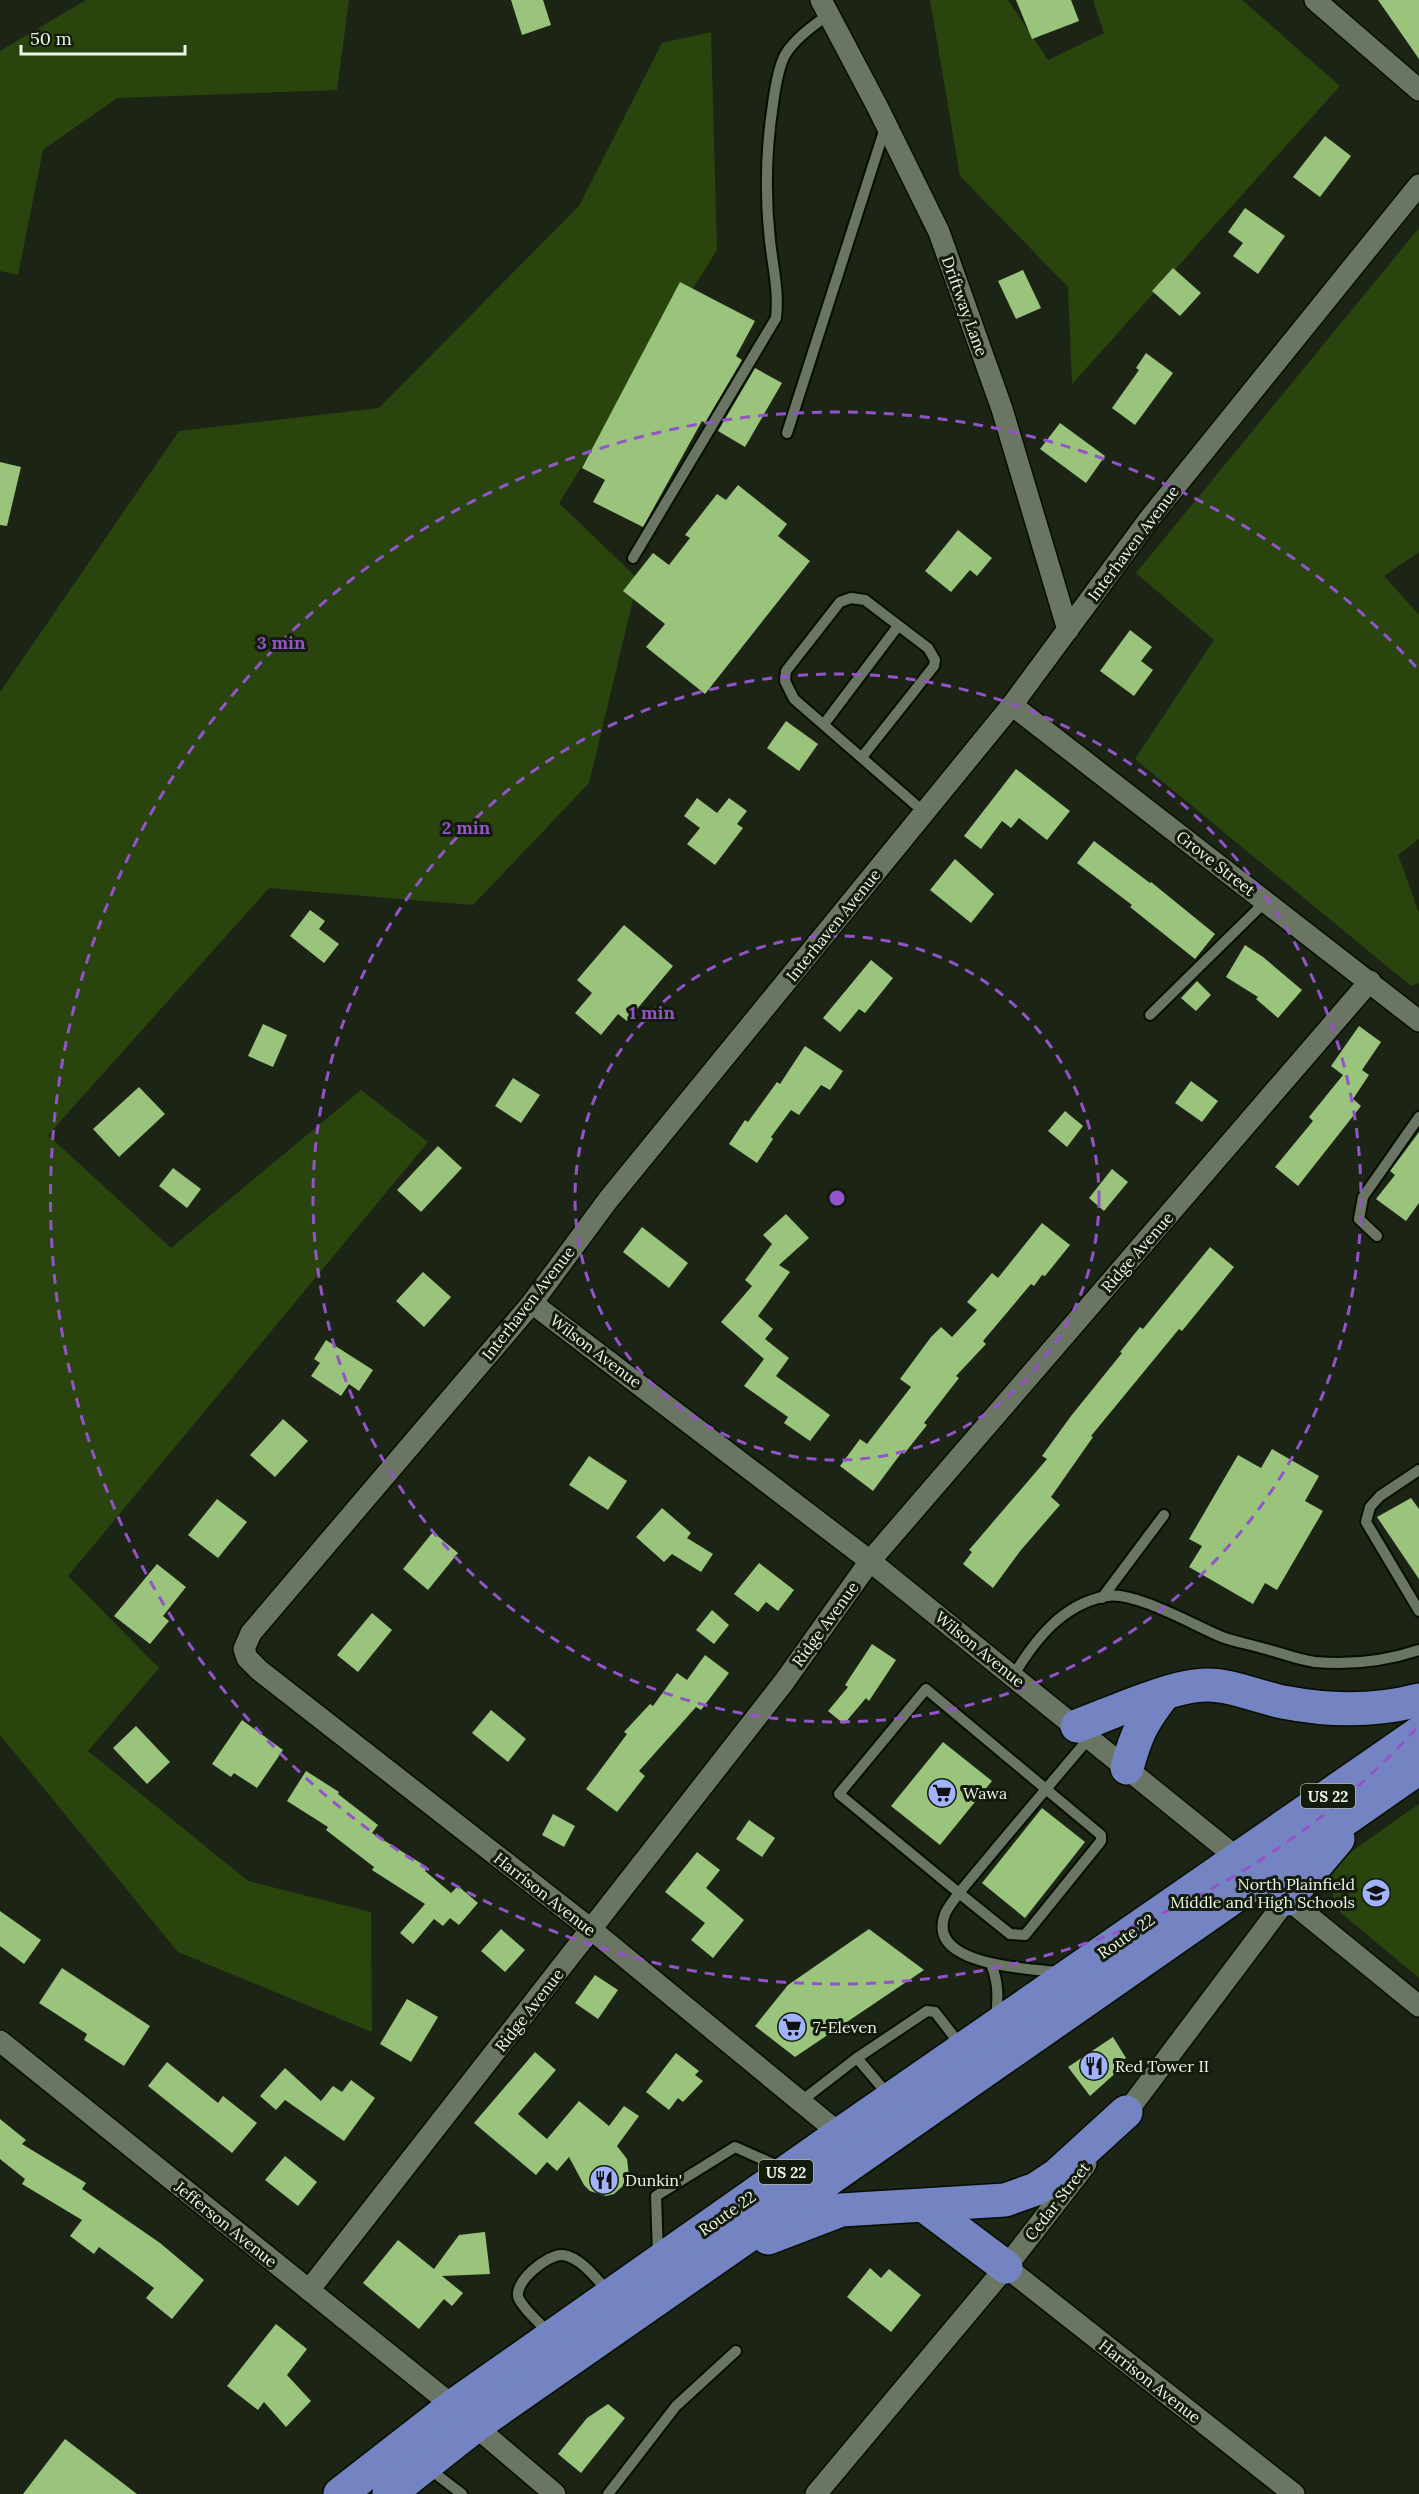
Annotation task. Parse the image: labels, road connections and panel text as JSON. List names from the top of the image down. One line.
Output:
{"streets":{"highway":["US 22","Route 22"],"street":["Driftway Lane","Interhaven Avenue","Grove Street","Ridge Avenue","Wilson Avenue","Harrison Avenue","Cedar Street","Jefferson Avenue"]},"crossings":[["Driftway Lane","Interhaven Avenue"],["Interhaven Avenue","Grove Street"],["Interhaven Avenue","Wilson Avenue"],["Interhaven Avenue","Harrison Avenue"],["Grove Street","Ridge Avenue"],["Ridge Avenue","Wilson Avenue"],["Ridge Avenue","Harrison Avenue"],["Ridge Avenue","Jefferson Avenue"],["Wilson Avenue","US 22"],["Wilson Avenue","Route 22"],["Wilson Avenue","Cedar Street"],["US 22","Route 22"],["US 22","Jefferson Avenue"],["Harrison Avenue","Route 22"],["Harrison Avenue","Cedar Street"],["Route 22","Jefferson Avenue"]],"places":{"supermarket":["Wawa","7-Eleven"],"school or university":["North Plainfield Middle and High Schools"],"restaurant":["Red Tower II","Dunkin'"]},"scale_bar":"50 m","rings":["3 min","2 min","1 min"]}
